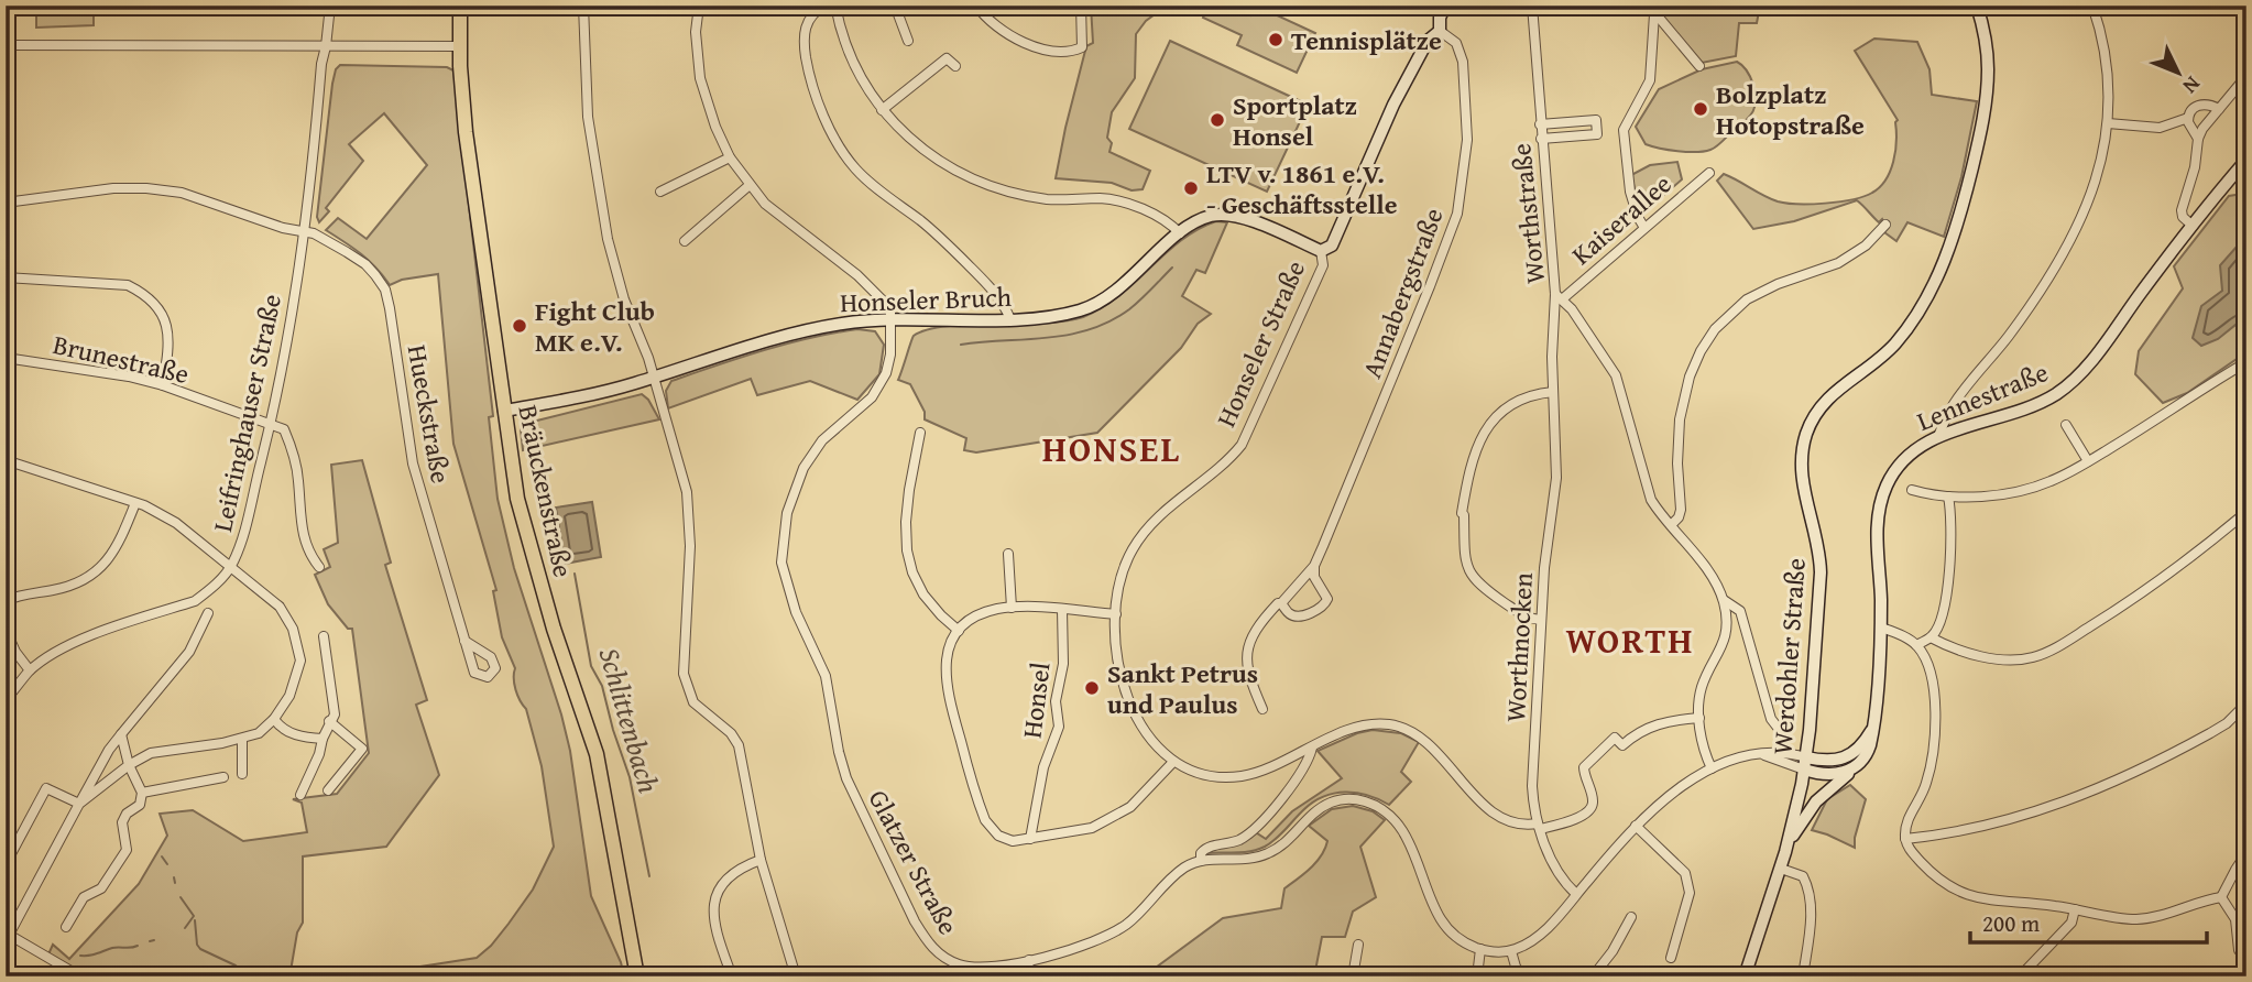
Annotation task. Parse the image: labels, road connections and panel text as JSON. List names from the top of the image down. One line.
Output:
{"streets":{"main road":["Bräuckenstraße"],"street":["Worthstraße","Kaiserallee","Annabergstraße","Honseler Bruch","Honseler Straße","Brunestraße","Lennestraße","Leifringhauser Straße","Hueckstraße","Worthnocken","Werdohler Straße","Honsel","Glatzer Straße"]},"crossings":[["Worthstraße","Kaiserallee"],["Worthstraße","Worthnocken"],["Kaiserallee","Worthnocken"],["Annabergstraße","Honseler Straße"],["Honseler Bruch","Honseler Straße"],["Honseler Bruch","Bräuckenstraße"],["Honseler Bruch","Glatzer Straße"],["Honseler Straße","Worthnocken"],["Honseler Straße","Glatzer Straße"],["Brunestraße","Leifringhauser Straße"],["Leifringhauser Straße","Hueckstraße"]],"districts":["HONSEL","WORTH"],"water":["Schlittenbach"],"places":["Tennisplätze","Bolzplatz Hotopstraße","Sportplatz Honsel","LTV v. 1861 e.V. - Geschäftsstelle","Fight Club MK e.V.","Sankt Petrus und Paulus"],"scale_bar":"200 m","north":"bottom right"}
